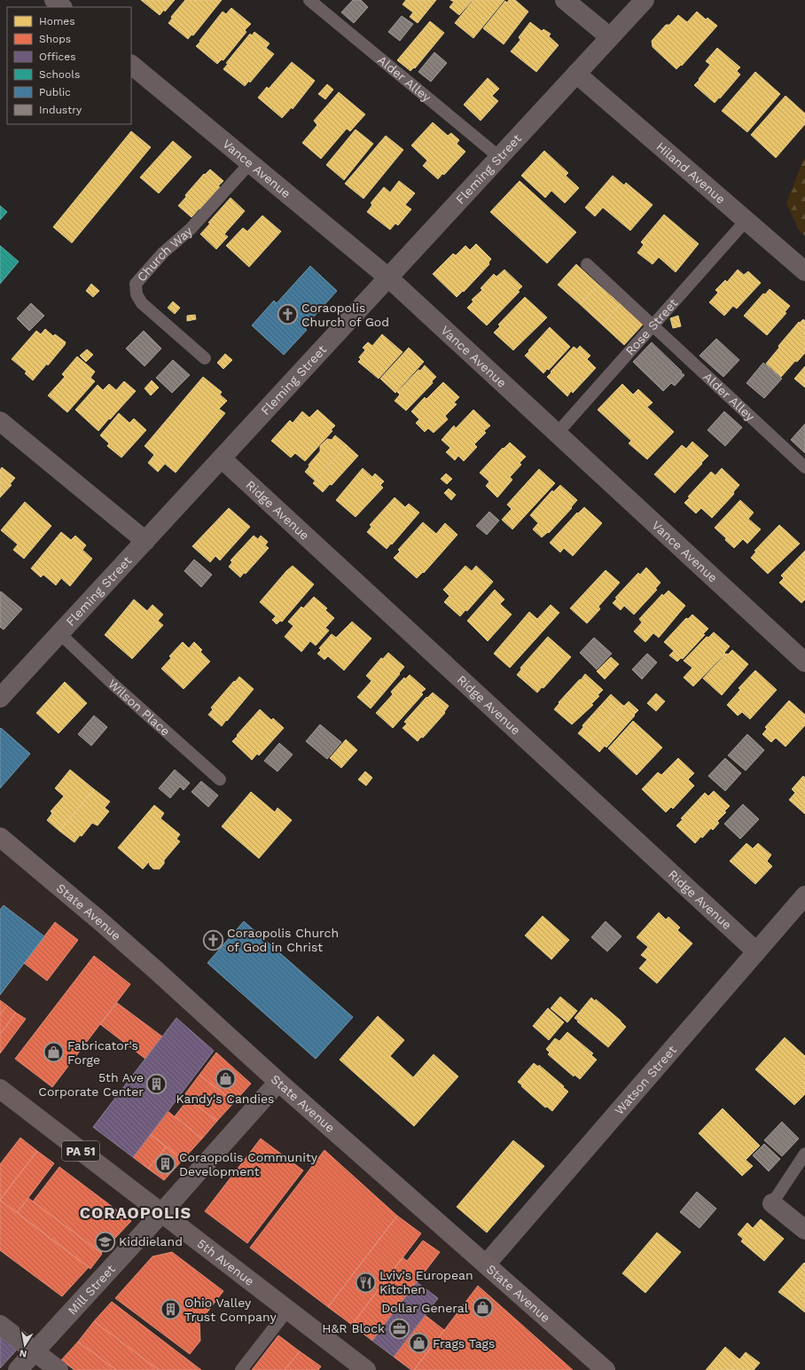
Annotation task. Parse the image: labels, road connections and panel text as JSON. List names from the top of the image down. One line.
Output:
{"streets":{"main road":["PA 51","5th Avenue"],"street":["Vance Avenue","Fleming Street","Hiland Avenue","Ridge Avenue","State Avenue","Watson Street","Mill Street"],"lane":["Alder Alley","Church Way","Rose Street","Wilson Place"]},"crossings":[["Alder Alley","Fleming Street"],["Alder Alley","Rose Street"],["Vance Avenue","Fleming Street"],["Vance Avenue","Church Way"],["Vance Avenue","Rose Street"],["Fleming Street","Hiland Avenue"],["Fleming Street","Ridge Avenue"],["Fleming Street","Wilson Place"],["Hiland Avenue","Rose Street"],["Ridge Avenue","Watson Street"],["State Avenue","Watson Street"],["State Avenue","Mill Street"],["5th Avenue","Mill Street"]],"districts":["CORAOPOLIS"],"places":{"church":["Coraopolis Church of God","Coraopolis Church of God in Christ"],"shop":["Fabricator's Forge","Kandy's Candies","Dollar General","Frags Tags"],"building":["5th Ave Corporate Center","Coraopolis Community Development","Ohio Valley Trust Company"],"school or university":["Kiddieland"],"restaurant":["Lviv's European Kitchen"],"office":["H&R Block"]},"legend":["Homes","Shops","Offices","Schools","Public","Industry"],"north":"bottom"}
